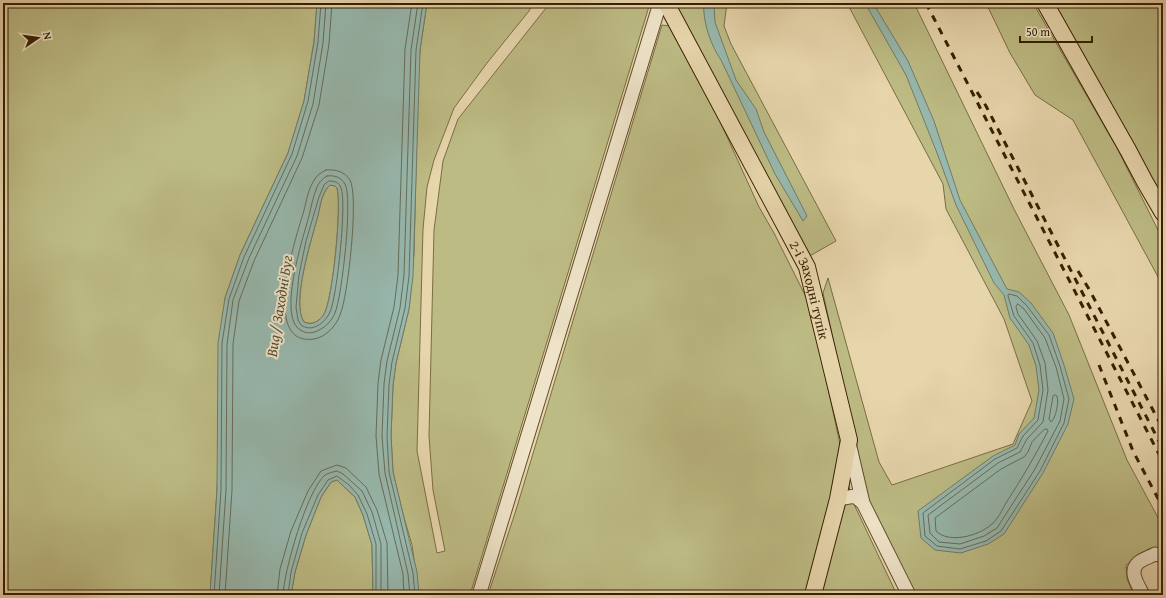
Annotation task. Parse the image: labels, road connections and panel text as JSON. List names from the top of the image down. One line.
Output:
{"streets":{"main road":["2-і Заходні тупік"]},"water":["Bug / Заходні Буг"],"scale_bar":"50 m","north":"right"}
